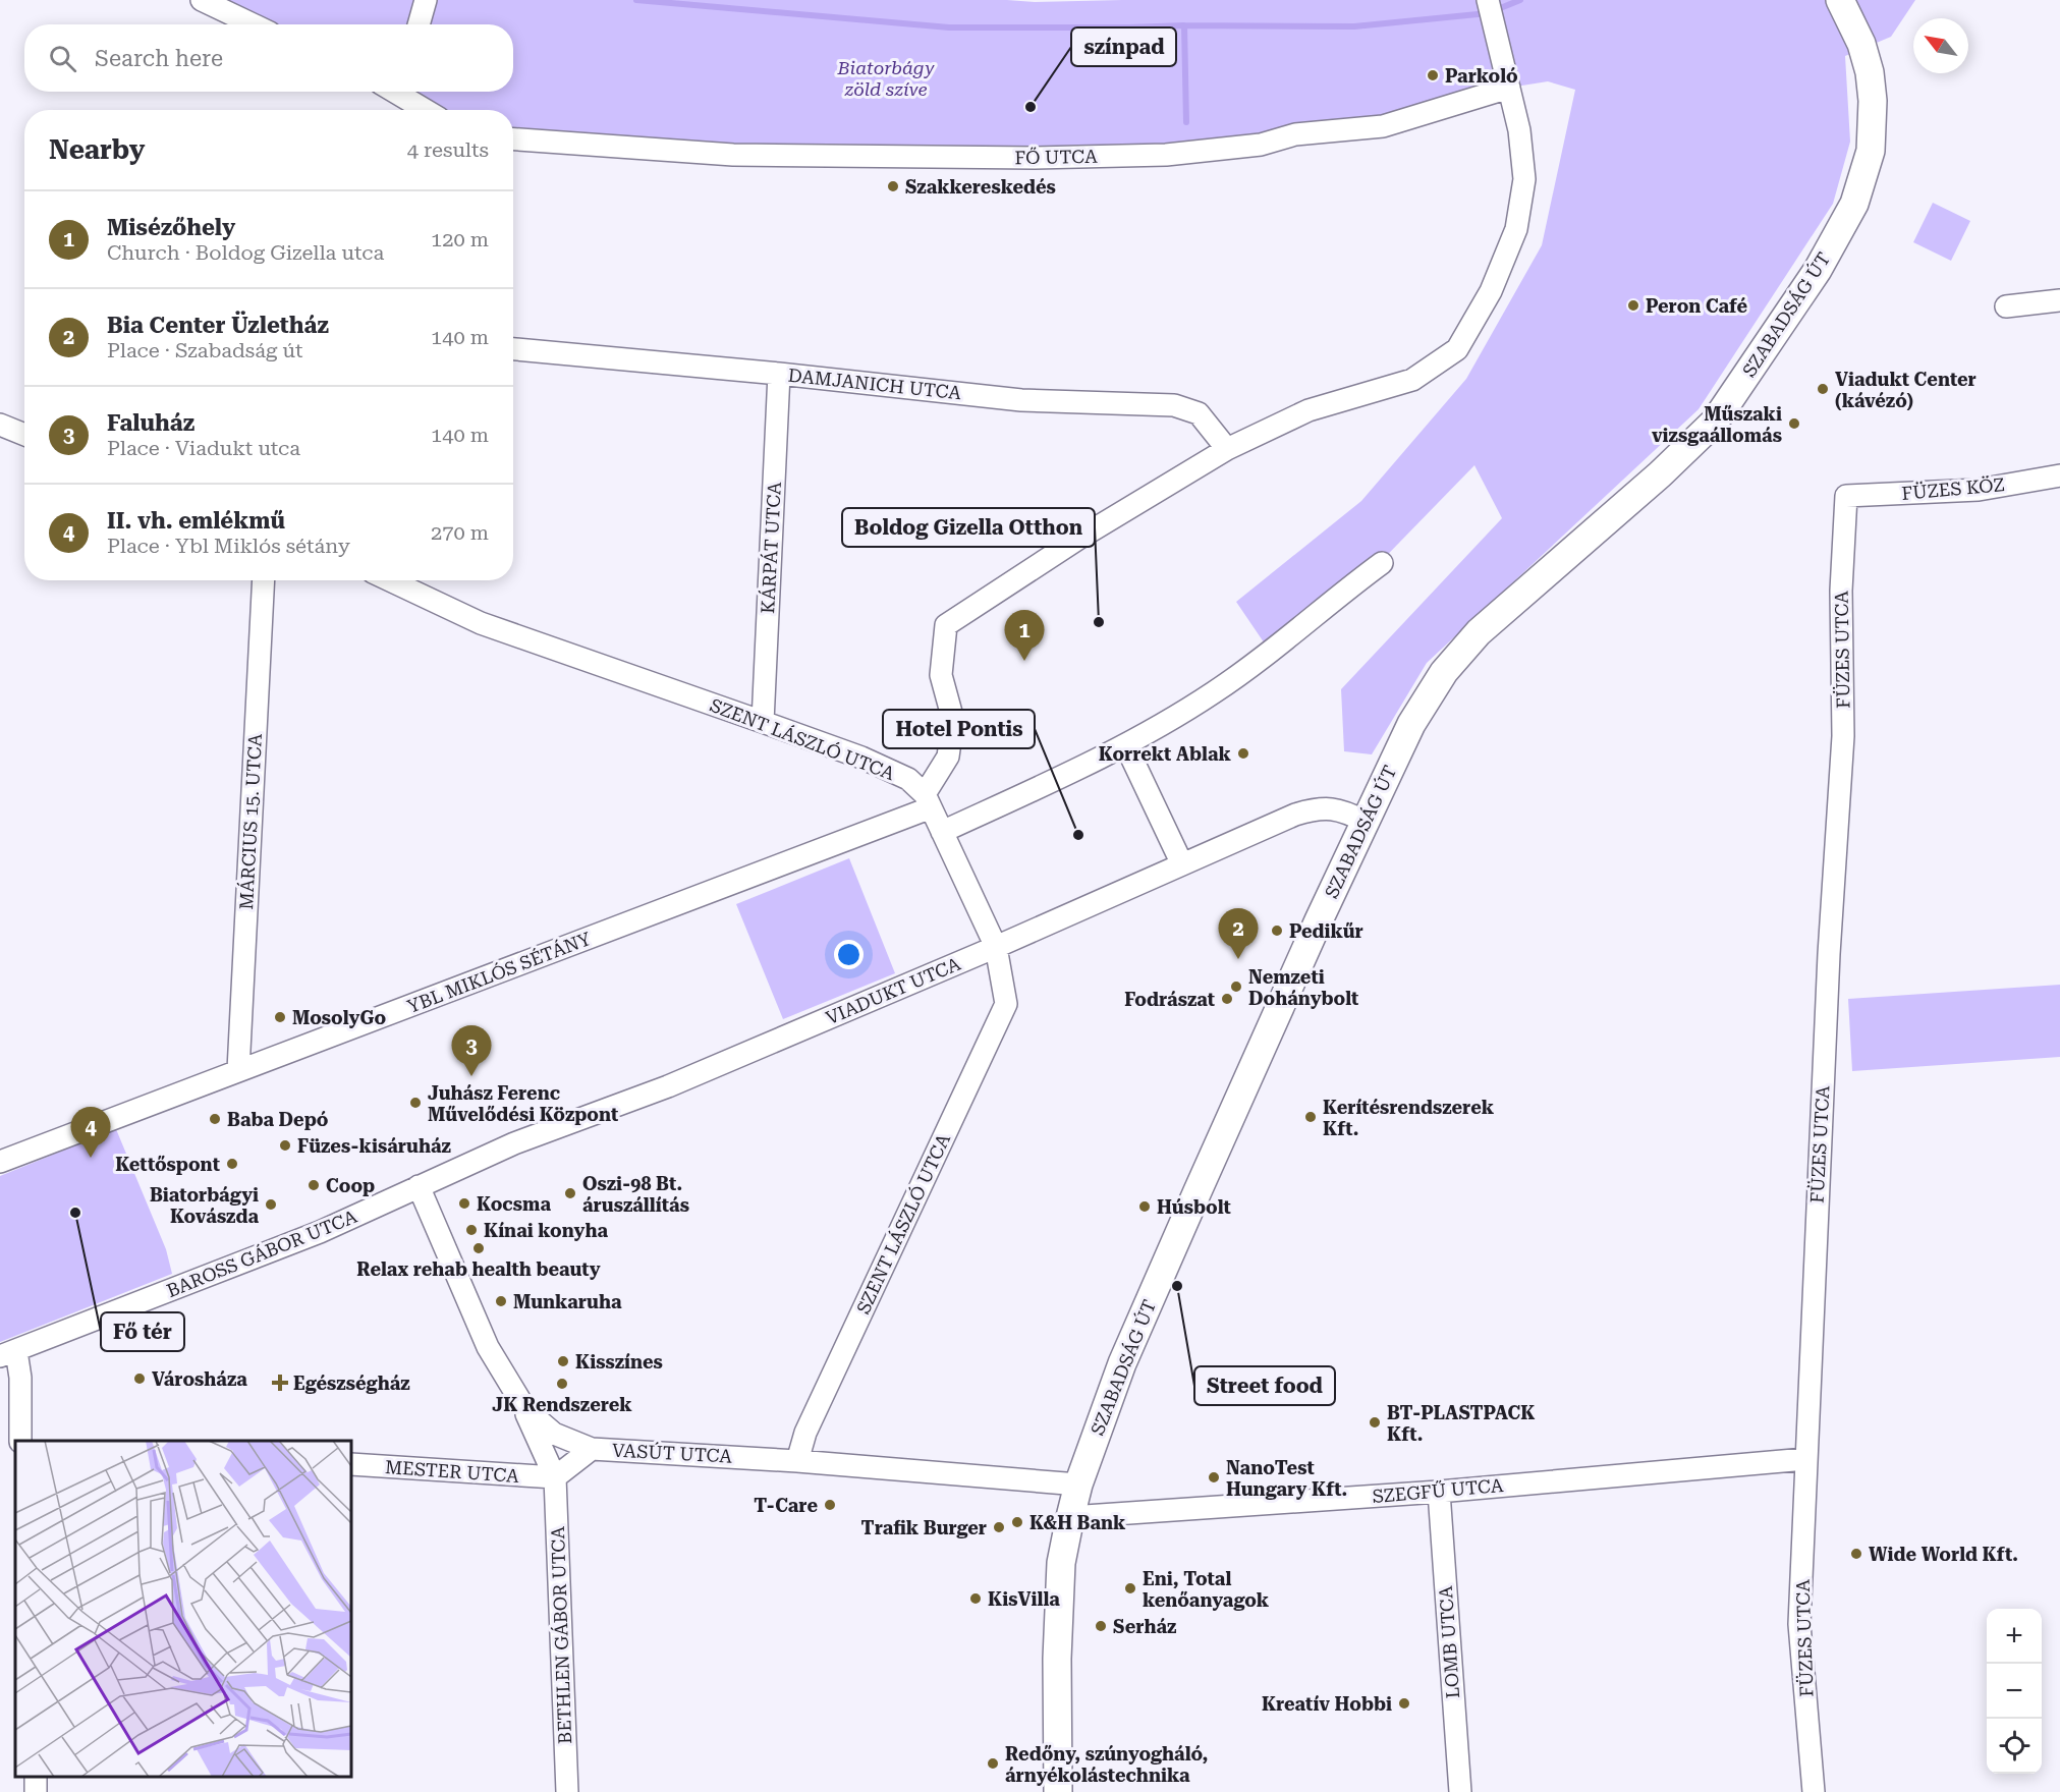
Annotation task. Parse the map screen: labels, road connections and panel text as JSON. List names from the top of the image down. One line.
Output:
{"streets":{"main road":["SZABADSÁG ÚT"],"street":["FŐ UTCA","DAMJANICH UTCA","FÜZES KÖZ","KÁRPÁT UTCA","FÜZES UTCA","SZENT LÁSZLÓ UTCA","MÁRCIUS 15. UTCA","YBL MIKLÓS SÉTÁNY","VIADUKT UTCA","BAROSS GÁBOR UTCA","VASÚT UTCA","MESTER UTCA","SZEGFŰ UTCA","BETHLEN GÁBOR UTCA","LOMB UTCA"]},"crossings":[["SZABADSÁG ÚT","VIADUKT UTCA"],["SZABADSÁG ÚT","VASÚT UTCA"],["SZABADSÁG ÚT","SZEGFŰ UTCA"],["DAMJANICH UTCA","KÁRPÁT UTCA"],["FÜZES KÖZ","FÜZES UTCA"],["KÁRPÁT UTCA","SZENT LÁSZLÓ UTCA"],["FÜZES UTCA","SZEGFŰ UTCA"],["SZENT LÁSZLÓ UTCA","YBL MIKLÓS SÉTÁNY"],["SZENT LÁSZLÓ UTCA","VIADUKT UTCA"],["SZENT LÁSZLÓ UTCA","VASÚT UTCA"],["MÁRCIUS 15. UTCA","YBL MIKLÓS SÉTÁNY"],["VIADUKT UTCA","BAROSS GÁBOR UTCA"],["VIADUKT UTCA","VASÚT UTCA"],["BAROSS GÁBOR UTCA","VASÚT UTCA"],["VASÚT UTCA","BETHLEN GÁBOR UTCA"],["MESTER UTCA","BETHLEN GÁBOR UTCA"],["SZEGFŰ UTCA","LOMB UTCA"]],"parks":["Biatorbágy zöld szíve"],"places":{"other":["Parkoló","színpad","Szakkereskedés","Peron Café","Viadukt Center (kávézó)","Műszaki vizsgaállomás","Boldog Gizella Otthon","Korrekt Ablak","Hotel Pontis","Pedikűr","Nemzeti Dohánybolt","Fodrászat","MosolyGo","Juhász Ferenc Művelődési Központ","Kerítésrendszerek Kft.","Baba Depó","Füzes-kisáruház","Kettőspont","Coop","Oszi-98 Bt. áruszállítás","Kocsma","Biatorbágyi Kovászda","Húsbolt","Fő tér","Kínai konyha","Relax rehab health beauty","Street food","Munkaruha","Kisszínes","Városháza","JK Rendszerek","BT-PLASTPACK Kft.","NanoTest Hungary Kft.","T-Care","K&H Bank","Trafik Burger","Wide World Kft.","Eni, Total kenőanyagok","KisVilla","Serház","Kreatív Hobbi","Redőny, szúnyogháló, árnyékolástechnika"],"health":["Egészségház"]},"north":"top left","page":{"search":"Search here","heading":["Nearby","4 results"],"list":[{"mark":"1","name":"Misézőhely","note":"Church · Boldog Gizella utca","value":"120 m"},{"mark":"2","name":"Bia Center Üzletház","note":"Place · Szabadság út","value":"140 m"},{"mark":"3","name":"Faluház","note":"Place · Viadukt utca","value":"140 m"},{"mark":"4","name":"II. vh. emlékmű","note":"Place · Ybl Miklós sétány","value":"270 m"}],"pins":["1","2","3","4"],"map_buttons":["+","−"]}}
